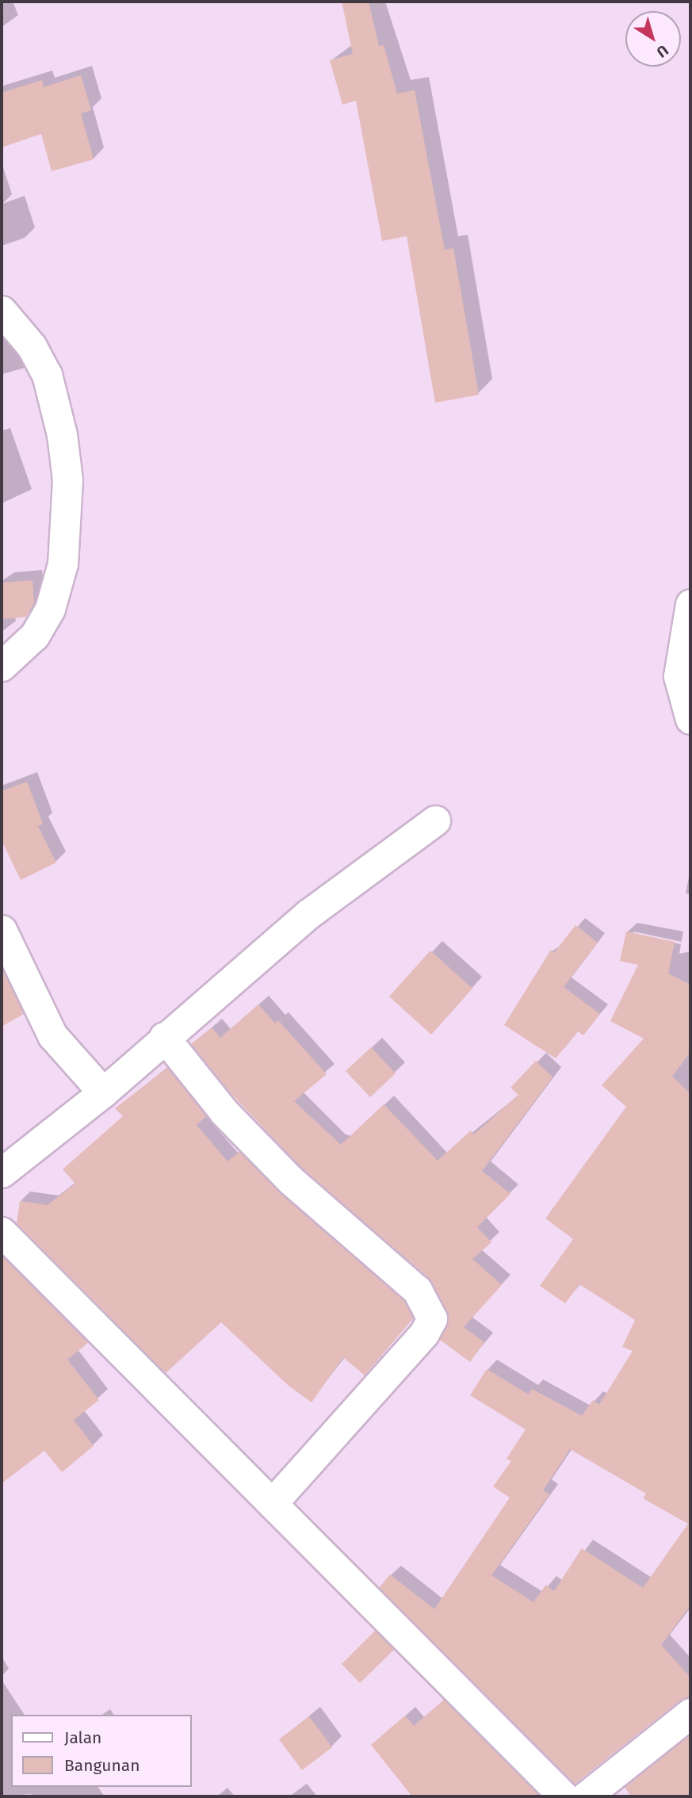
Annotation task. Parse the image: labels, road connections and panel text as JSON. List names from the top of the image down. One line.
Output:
{"legend":["Jalan","Bangunan"],"north":"bottom right"}
